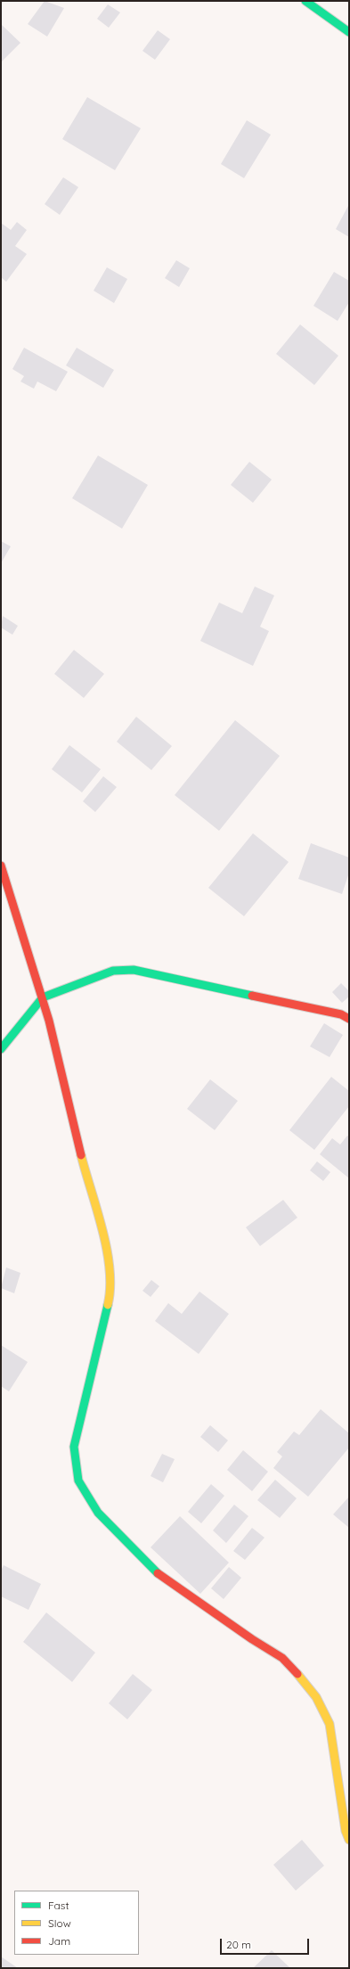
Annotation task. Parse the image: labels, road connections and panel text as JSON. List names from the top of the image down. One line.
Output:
{"legend":["Fast","Slow","Jam"],"scale_bar":"20 m"}
